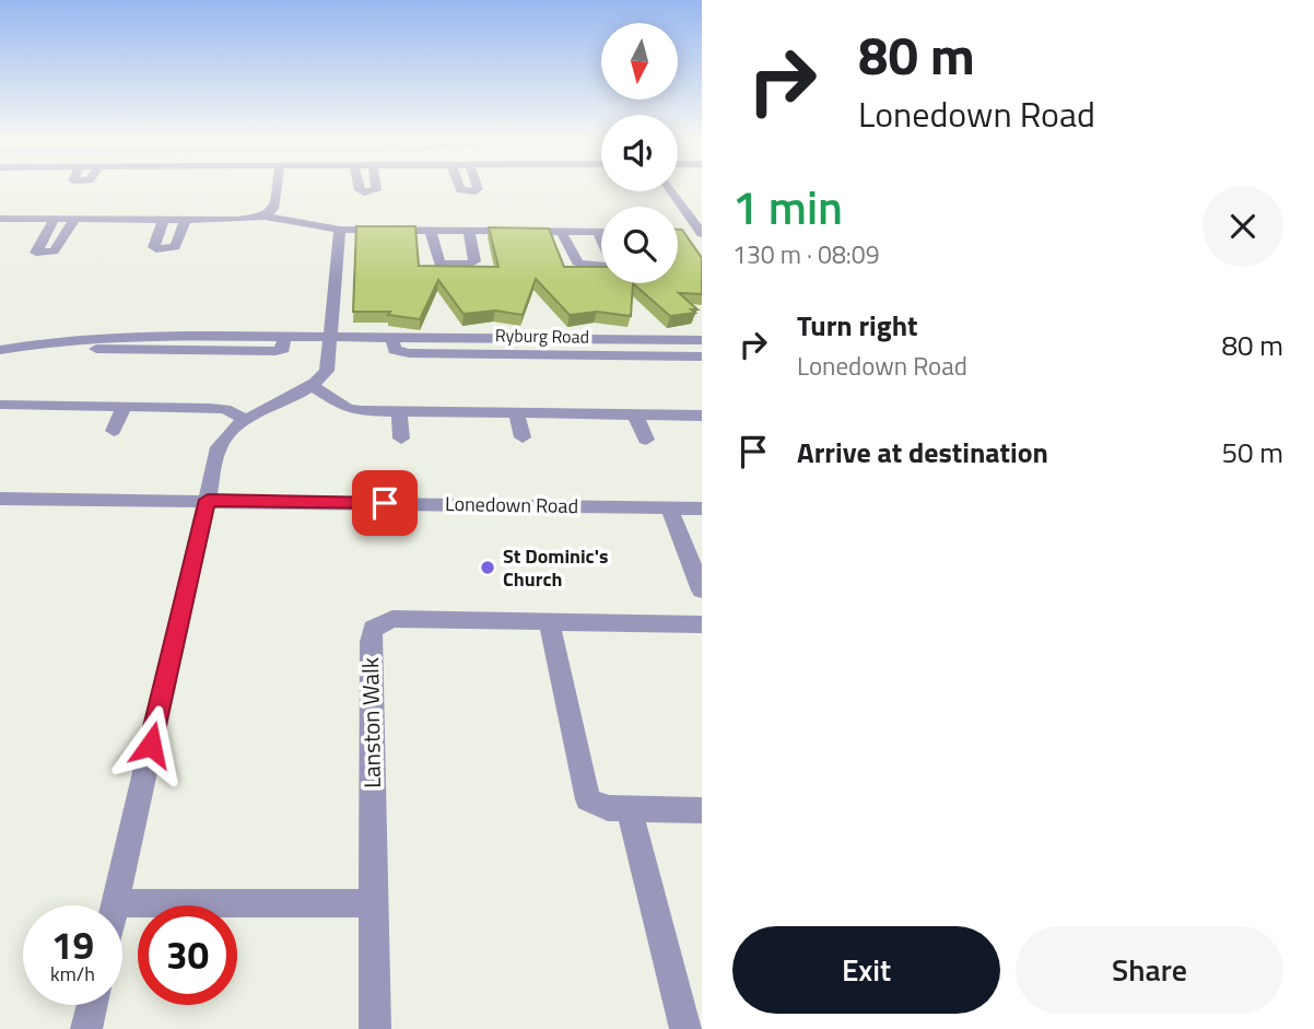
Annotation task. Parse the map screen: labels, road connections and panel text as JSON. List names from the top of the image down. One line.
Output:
{"streets":{"street":["Ryburg Road","Lonedown Road","Lanston Walk"]},"places":["St Dominic's Church"],"north":"bottom","page":{"turn":["80 m","Lonedown Road"],"heading":["1 min","130 m · 08:09"],"list":[{"name":"Turn right","note":"Lonedown Road","value":"80 m"},{"name":"Arrive at destination","value":"50 m"}],"speed":"19 km/h","limit":"30","buttons":["Exit","Share"]}}
